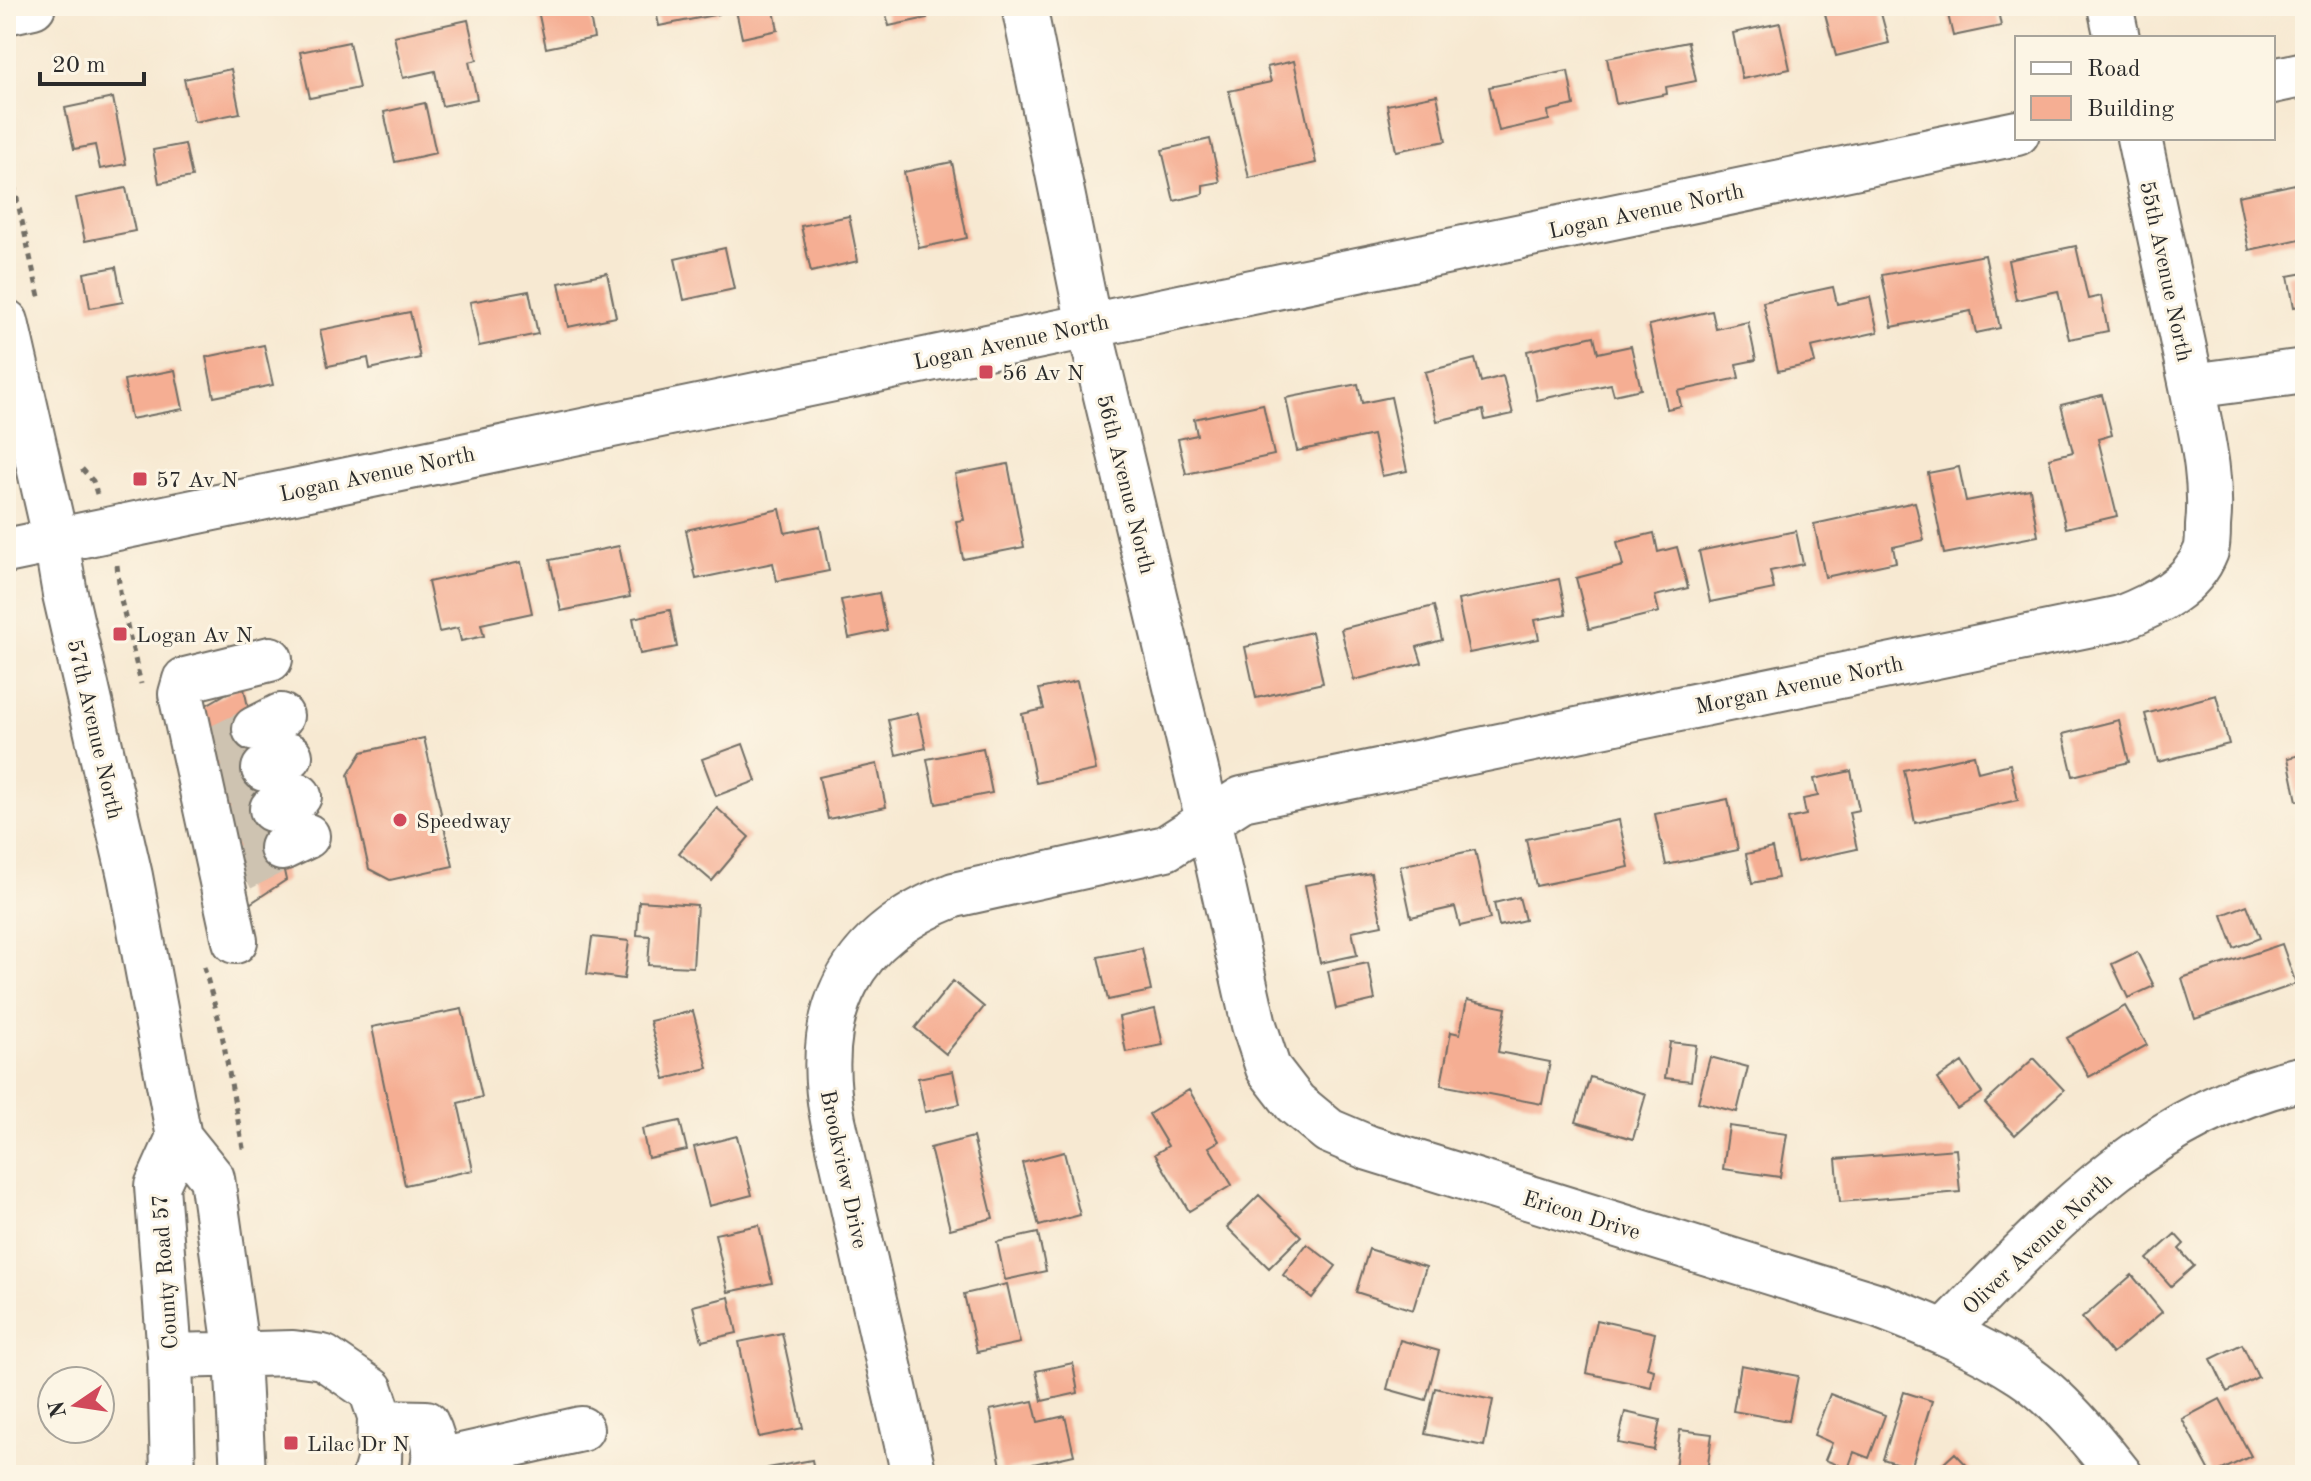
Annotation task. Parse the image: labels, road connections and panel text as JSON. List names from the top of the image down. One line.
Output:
{"streets":{"street":["Logan Avenue North","55th Avenue North","56th Avenue North","Morgan Avenue North","57th Avenue North","Brookview Drive","Ericon Drive","Oliver Avenue North","County Road 57"]},"crossings":[["Logan Avenue North","56th Avenue North"],["Logan Avenue North","57th Avenue North"],["55th Avenue North","Morgan Avenue North"],["56th Avenue North","Morgan Avenue North"],["56th Avenue North","Brookview Drive"],["56th Avenue North","Ericon Drive"],["Morgan Avenue North","Brookview Drive"],["Morgan Avenue North","Ericon Drive"],["57th Avenue North","County Road 57"],["Brookview Drive","Ericon Drive"],["Ericon Drive","Oliver Avenue North"]],"places":{"transit":["56 Av N","57 Av N","Logan Av N","Lilac Dr N"],"other":["Speedway"]},"legend":["Road","Building"],"scale_bar":"20 m","north":"left"}
